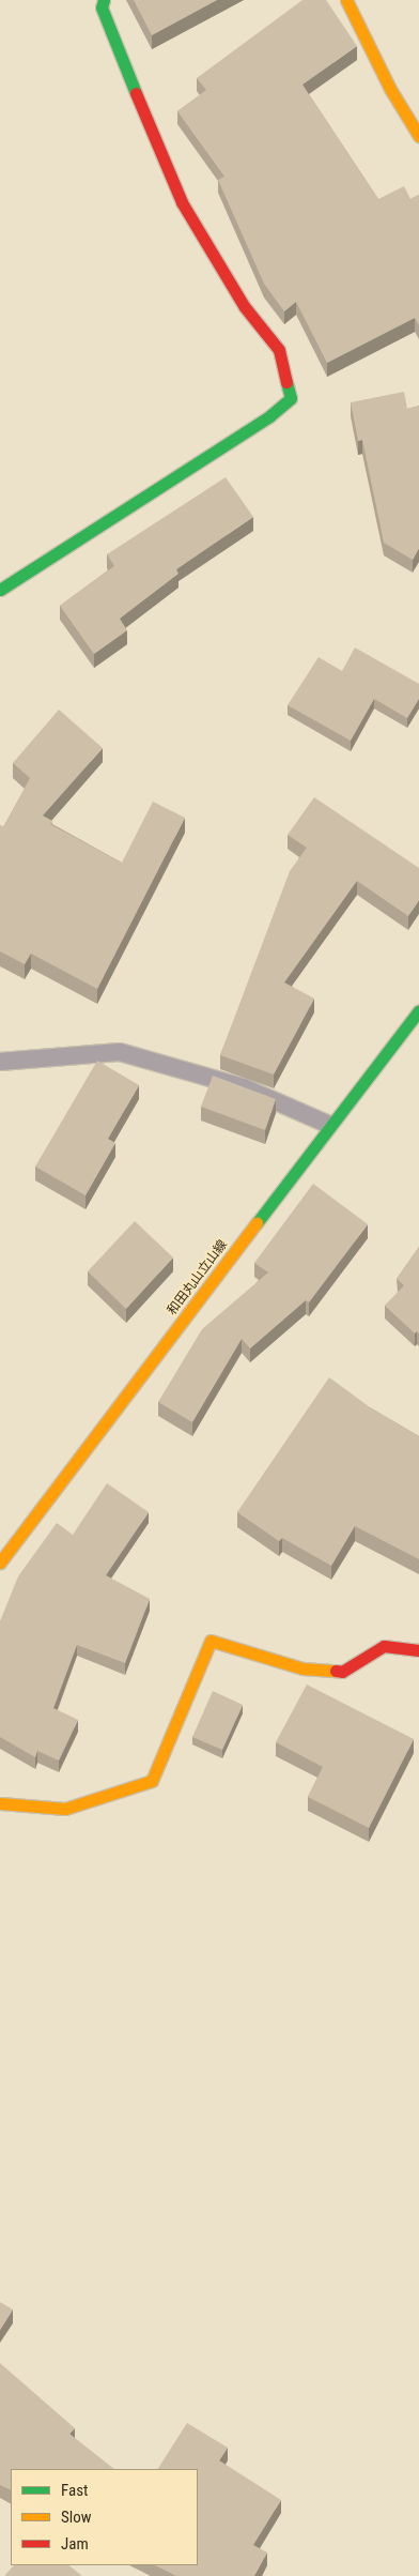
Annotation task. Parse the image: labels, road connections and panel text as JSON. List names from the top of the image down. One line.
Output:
{"streets":{"street":["和田丸山立山線"]},"legend":["Fast","Slow","Jam"]}
